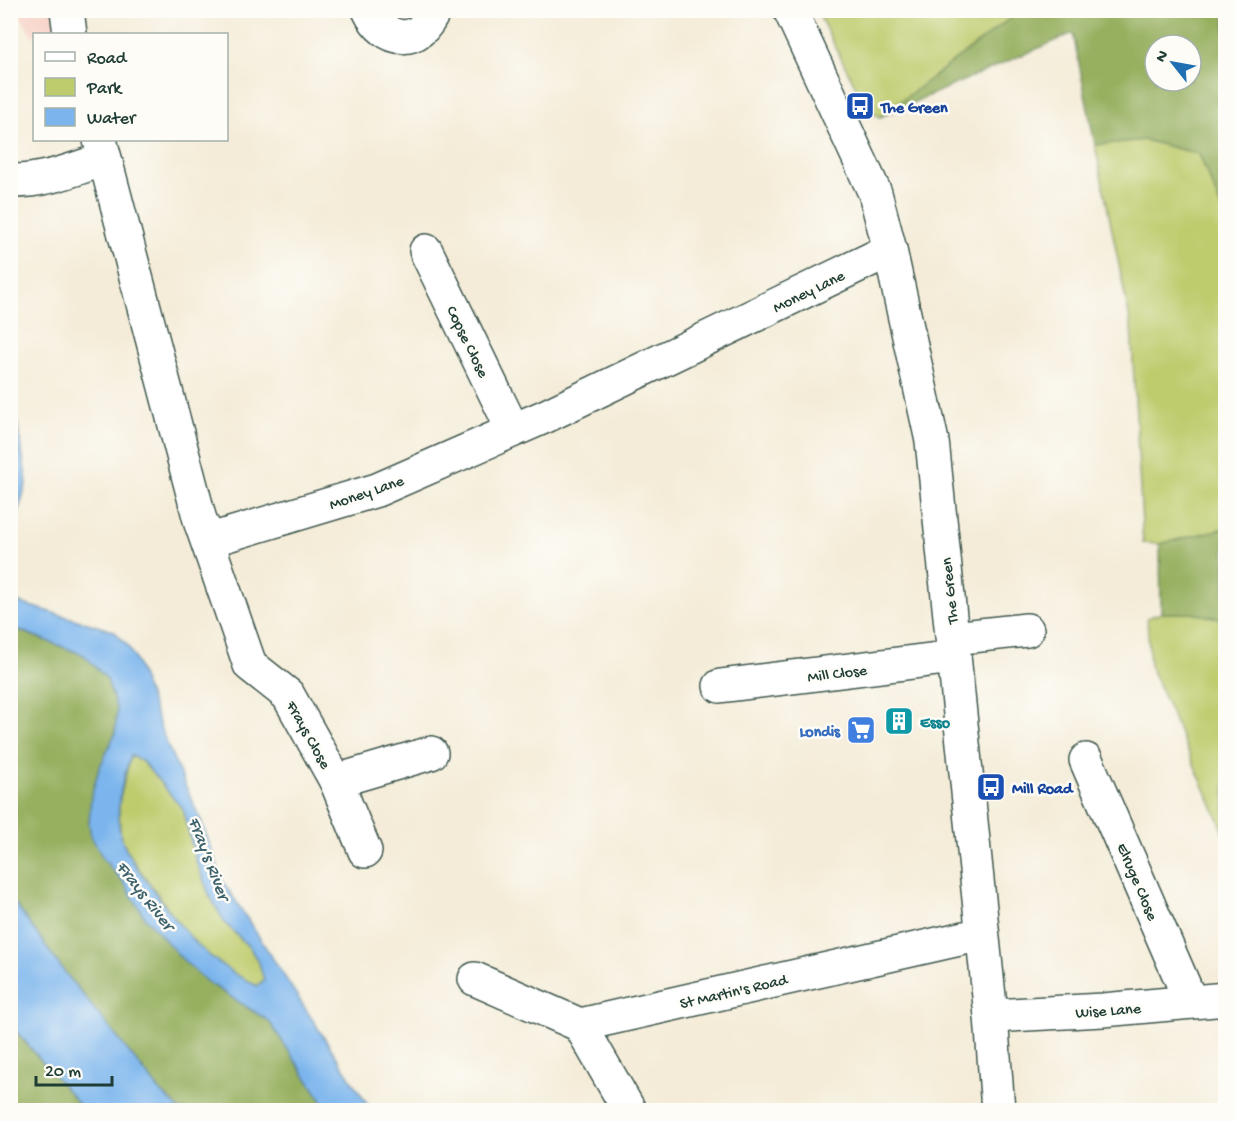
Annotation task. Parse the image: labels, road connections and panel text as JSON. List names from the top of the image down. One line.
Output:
{"streets":{"street":["Money Lane","Copse Close","The Green","Mill Close","Frays Close","Elruge Close","St Martin's Road","Wise Lane"]},"crossings":[["Money Lane","Copse Close"],["Money Lane","The Green"],["Money Lane","Frays Close"],["The Green","Mill Close"],["The Green","St Martin's Road"],["The Green","Wise Lane"],["Elruge Close","Wise Lane"]],"water":["Fray's River","Frays River"],"places":{"bus stop":["The Green","Mill Road"],"building":["Esso"],"supermarket":["Londis"]},"legend":["Road","Park","Water"],"scale_bar":"20 m","north":"top left"}
